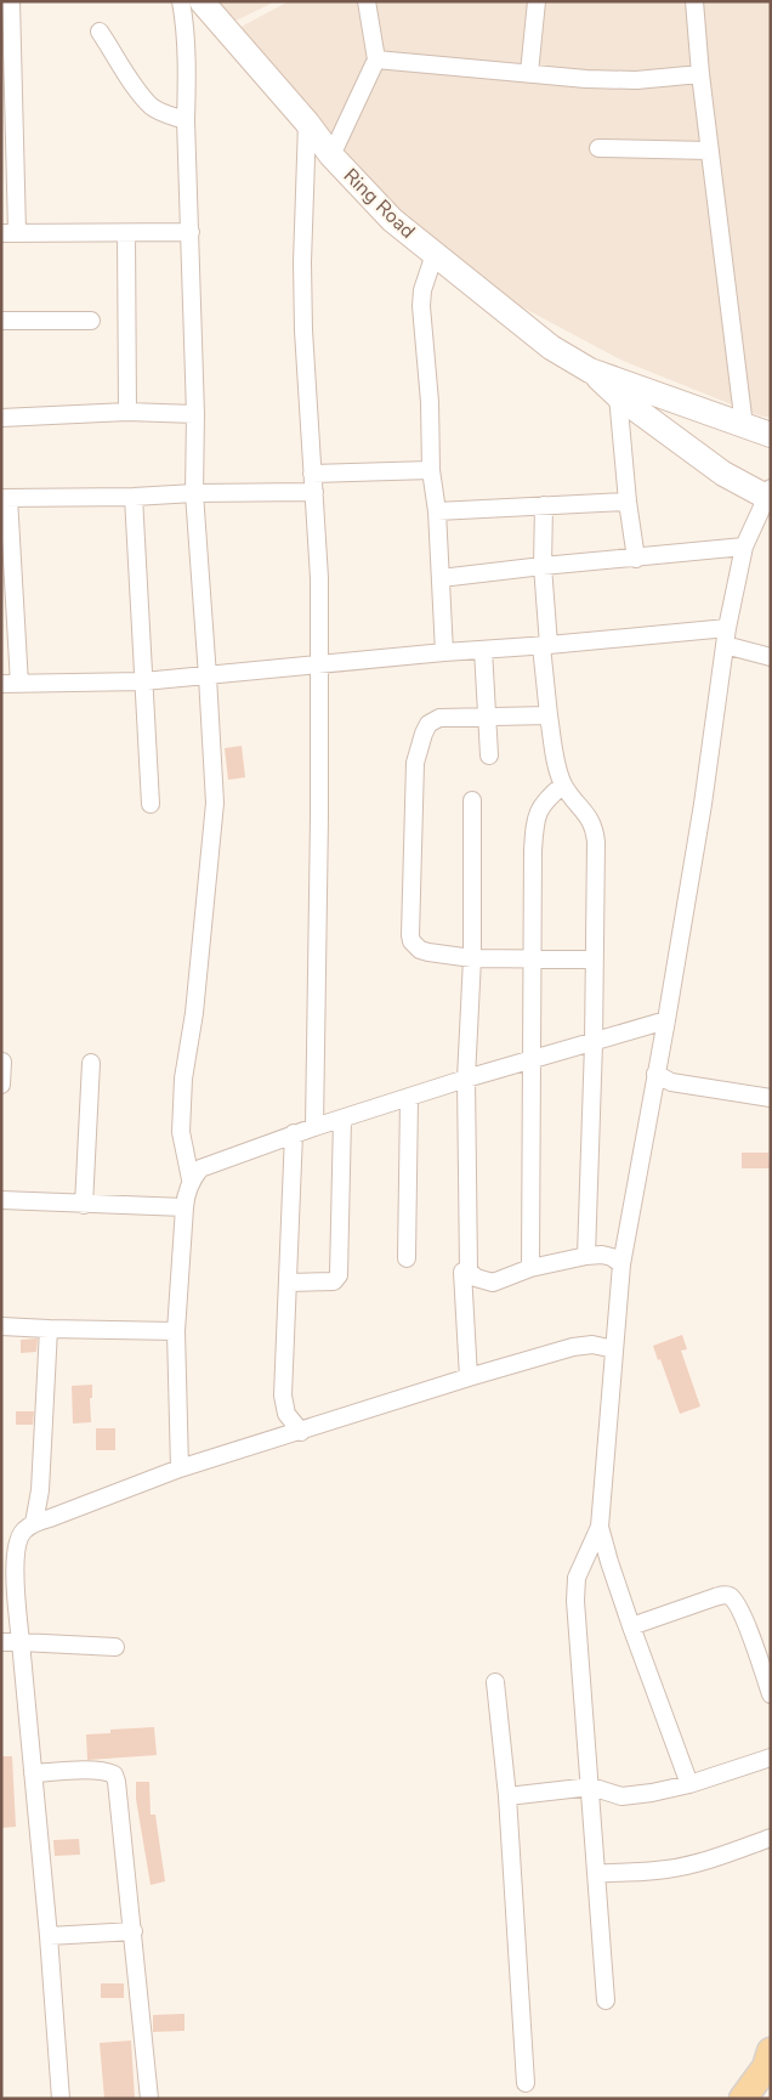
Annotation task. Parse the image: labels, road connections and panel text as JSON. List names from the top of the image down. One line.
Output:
{"streets":{"main road":["Ring Road"]}}
